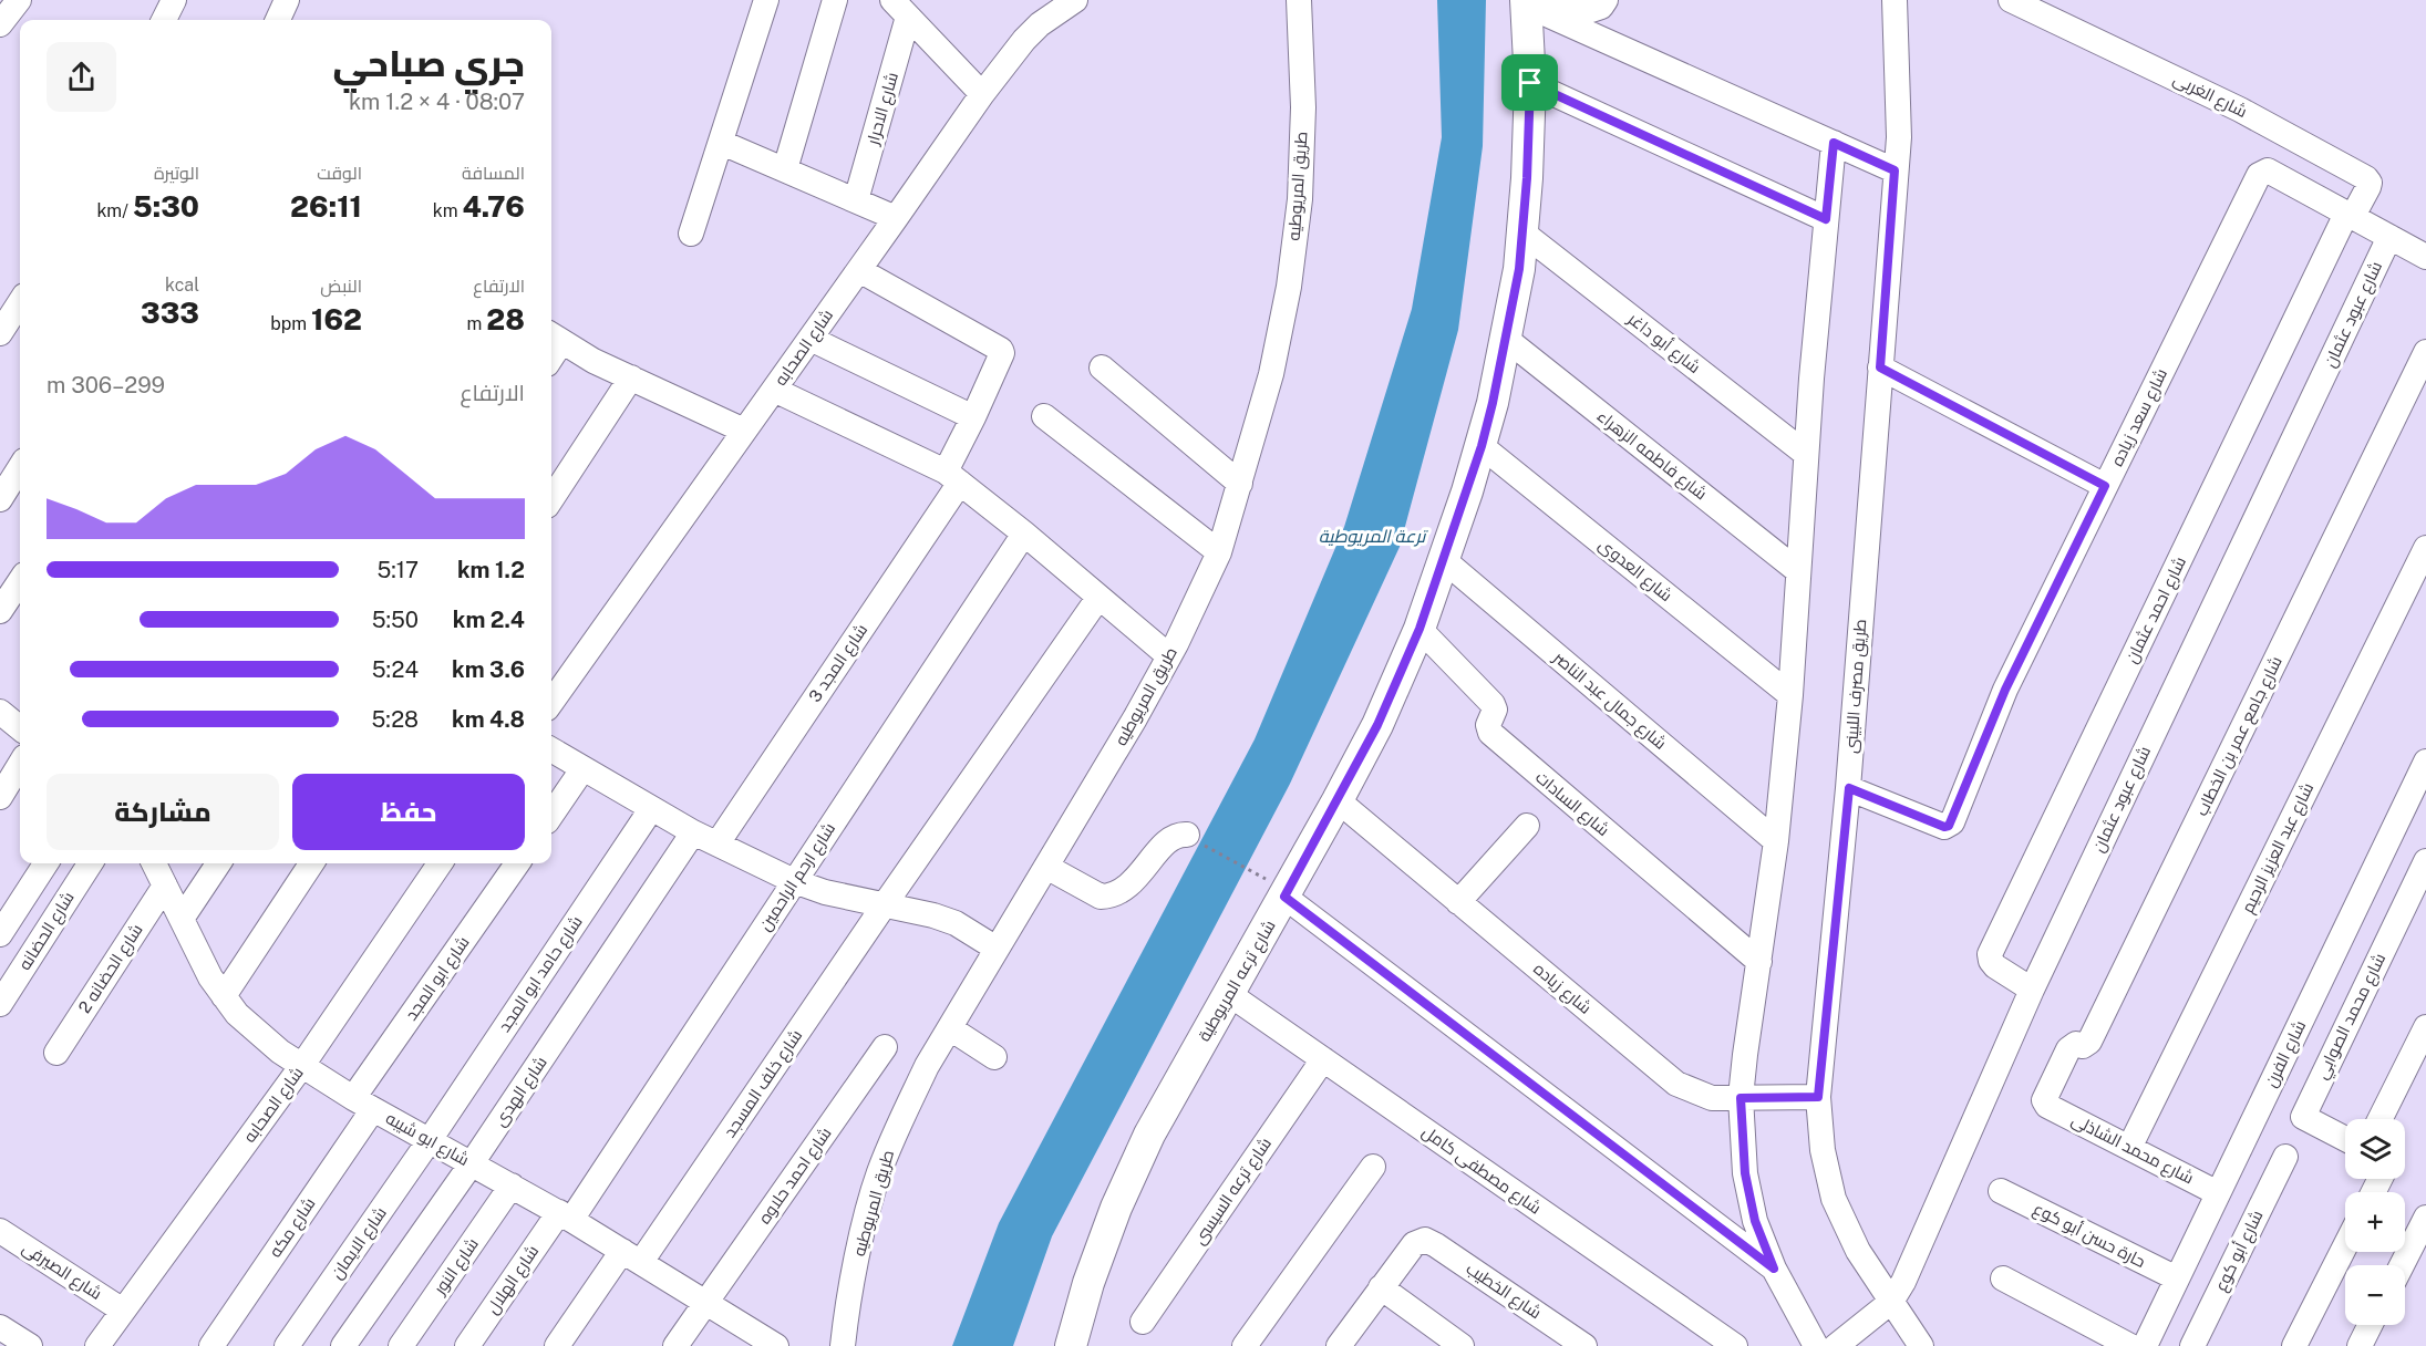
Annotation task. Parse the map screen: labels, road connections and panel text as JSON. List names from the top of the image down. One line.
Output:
{"streets":{"main road":["شارع ترعه المريوطية"],"street":["شارع الغربى","شارع الاحرار","طريق المريوطيه","شارع عبود عثمان","شارع أبو داغر","شارع الصحابه","شارع سعد زياده","شارع فاطمه الزهراء","شارع العدوى","شارع احمد عثمان","شارع المجد 3","طريق مصرف اللبينى","شارع جمال عبد الناصر","شارع جامع عمر بن الخطاب","شارع السادات","شارع عبد العزيز الرحيم","شارع ارحم الراحمين","شارع الحضانه","شارع الحضانه 2","شارع حامد ابو المجد","شارع ابو المجد","شارع زياده","شارع محمد الصوابي","شارع الفرن","شارع خلف المسجد","شارع الهدى","شارع ابو شيبه","شارع محمد الشاذلى","شارع مصطفى كامل","شارع احمد حلاوه","شارع ترعه السيسى","شارع مكه","حارة حسن أبو كوع","شارع الايمان","شارع أبو كوع","شارع النور","شارع الصيرفى","شارع الهلال","شارع الخطيب"]},"crossings":[["شارع الغربى","شارع سعد زياده"],["شارع الغربى","شارع احمد عثمان"],["شارع عبود عثمان","شارع احمد عثمان"],["شارع عبود عثمان","طريق مصرف اللبينى"],["شارع أبو داغر","شارع ترعه المريوطية"],["شارع الصحابه","شارع المجد 3"],["شارع الصحابه","شارع ابو شيبه"],["شارع الصحابه","شارع الصيرفى"],["شارع سعد زياده","شارع احمد عثمان"],["شارع سعد زياده","طريق مصرف اللبينى"],["شارع فاطمه الزهراء","شارع ترعه المريوطية"],["شارع العدوى","شارع ترعه المريوطية"],["طريق مصرف اللبينى","شارع زياده"],["شارع جمال عبد الناصر","شارع ترعه المريوطية"],["شارع جامع عمر بن الخطاب","شارع محمد الشاذلى"],["شارع السادات","شارع ترعه المريوطية"],["شارع عبد العزيز الرحيم","شارع محمد الشاذلى"],["شارع ارحم الراحمين","شارع ابو شيبه"],["شارع ارحم الراحمين","شارع الهلال"],["شارع الحضانه 2","شارع ابو شيبه"],["شارع حامد ابو المجد","شارع ابو شيبه"],["شارع حامد ابو المجد","شارع الايمان"],["شارع ابو المجد","شارع ابو شيبه"],["شارع ابو المجد","شارع مكه"],["شارع ترعه المريوطية","شارع زياده"],["شارع ترعه المريوطية","شارع مصطفى كامل"],["شارع الفرن","شارع محمد الشاذلى"],["شارع الفرن","حارة حسن أبو كوع"],["شارع خلف المسجد","شارع ابو شيبه"],["شارع الهدى","شارع ابو شيبه"],["شارع ابو شيبه","شارع احمد حلاوه"],["شارع ابو شيبه","شارع مكه"],["شارع ابو شيبه","شارع الايمان"],["شارع ابو شيبه","شارع النور"],["شارع ابو شيبه","شارع الهلال"],["شارع مصطفى كامل","شارع ترعه السيسى"]],"water":["ترعة المريوطية"],"page":{"heading":["جري صباحي","08:07 · 4 × 1.2 km"],"stats":[["المسافة","4.76 km"],["الوقت","26:11"],["الوتيرة","5:30 /km"],["الارتفاع","28 m"],["النبض","162 bpm"],["kcal","333"]],"chart":["الارتفاع","299–306 m"],"list":[{"name":"1.2 km","note":"5:17"},{"name":"2.4 km","note":"5:50"},{"name":"3.6 km","note":"5:24"},{"name":"4.8 km","note":"5:28"}],"buttons":["حفظ","مشاركة"],"map_buttons":["+","−"]}}
